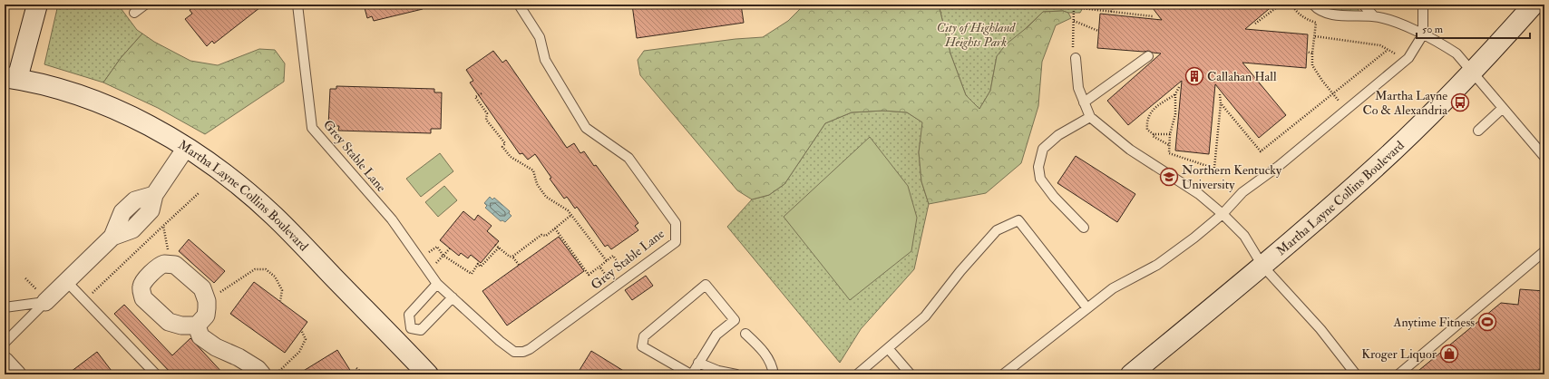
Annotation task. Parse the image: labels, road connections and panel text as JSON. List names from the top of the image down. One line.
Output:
{"streets":{"main road":["Martha Layne Collins Boulevard"],"lane":["Grey Stable Lane"]},"parks":["City of Highland Heights Park"],"places":{"building":["Callahan Hall"],"bus stop":["Martha Layne Co & Alexandria"],"school or university":["Northern Kentucky University"],"sports":["Anytime Fitness"],"shop":["Kroger Liquor"]},"scale_bar":"50 m"}
